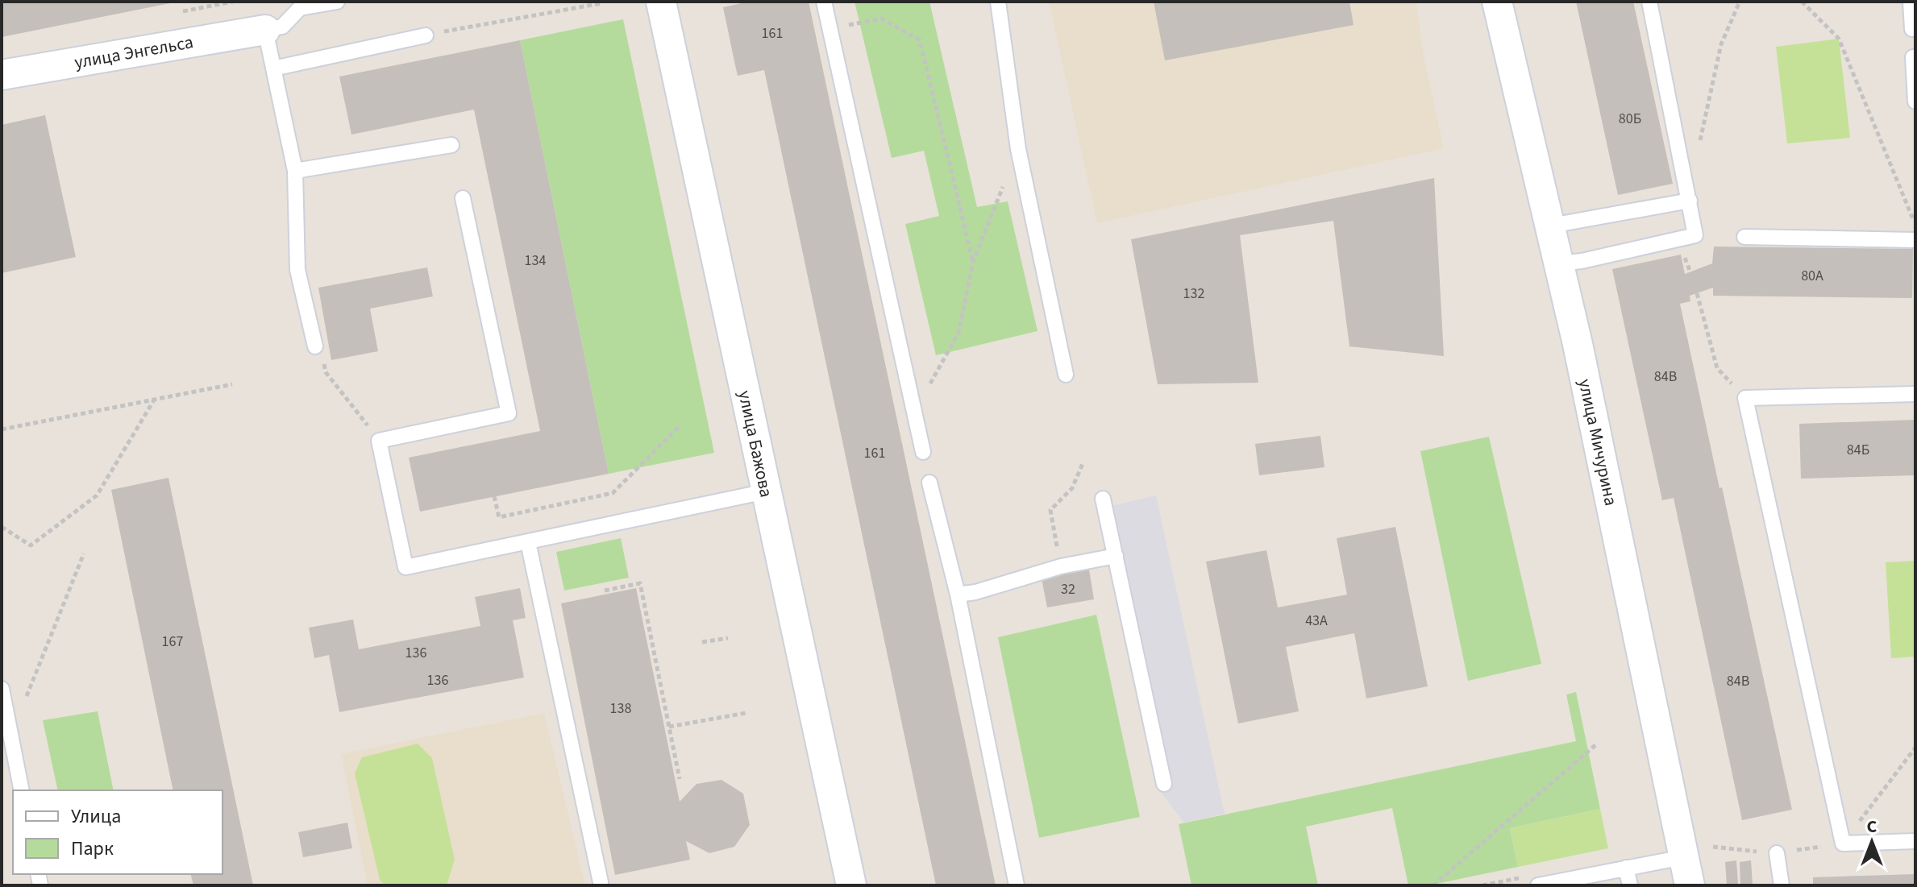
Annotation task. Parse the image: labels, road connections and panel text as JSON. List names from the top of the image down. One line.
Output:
{"streets":{"street":["улица Энгельса","улица Мичурина","улица Бажова"]},"house_numbers":["161","80Б","134","80А","132","84В","84Б","161","32","43А","167","136","136","84В","138"],"legend":["Улица","Парк"],"north":"top"}
